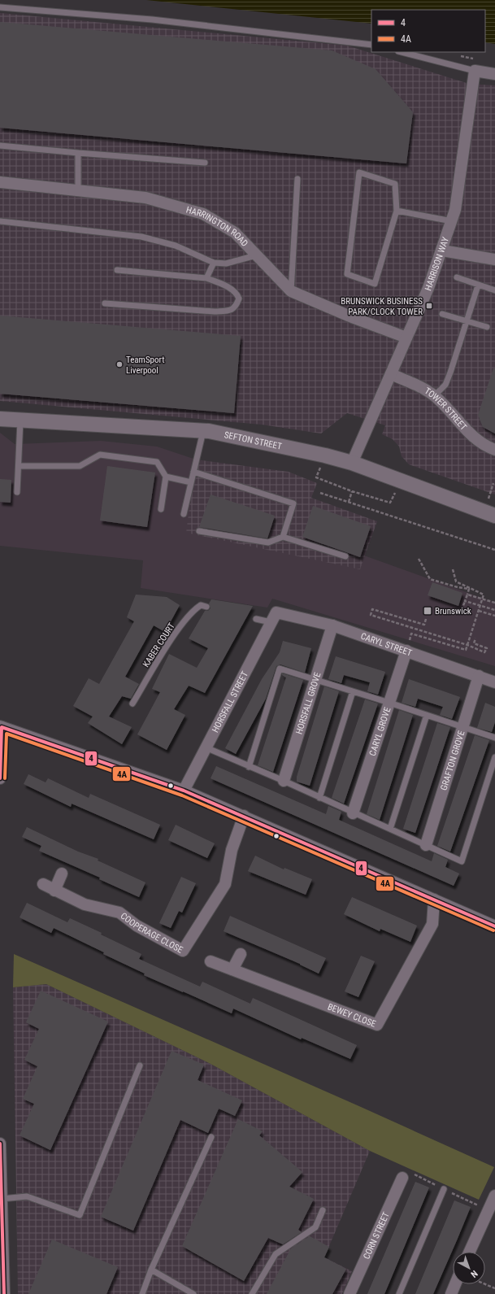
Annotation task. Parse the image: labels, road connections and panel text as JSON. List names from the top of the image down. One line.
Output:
{"streets":{"street":["HARRINGTON ROAD","HARRISON WAY","TOWER STREET","SEFTON STREET","CARYL STREET","HORSFALL STREET","HORSFALL GROVE","CARYL GROVE","GRAFTON GROVE","COOPERAGE CLOSE","BEWEY CLOSE","CORN STREET"],"lane":["KABER COURT"]},"crossings":[["HARRINGTON ROAD","HARRISON WAY"],["HARRISON WAY","TOWER STREET"],["HARRISON WAY","SEFTON STREET"],["CARYL STREET","HORSFALL STREET"],["CARYL STREET","HORSFALL GROVE"],["CARYL STREET","CARYL GROVE"],["CARYL STREET","GRAFTON GROVE"]],"places":{"transit":["BRUNSWICK BUSINESS PARK/CLOCK TOWER","Brunswick"],"other":["TeamSport Liverpool"]},"lines":["transit line 4","transit line 4A"],"legend":["4","4A"],"north":"bottom right"}
